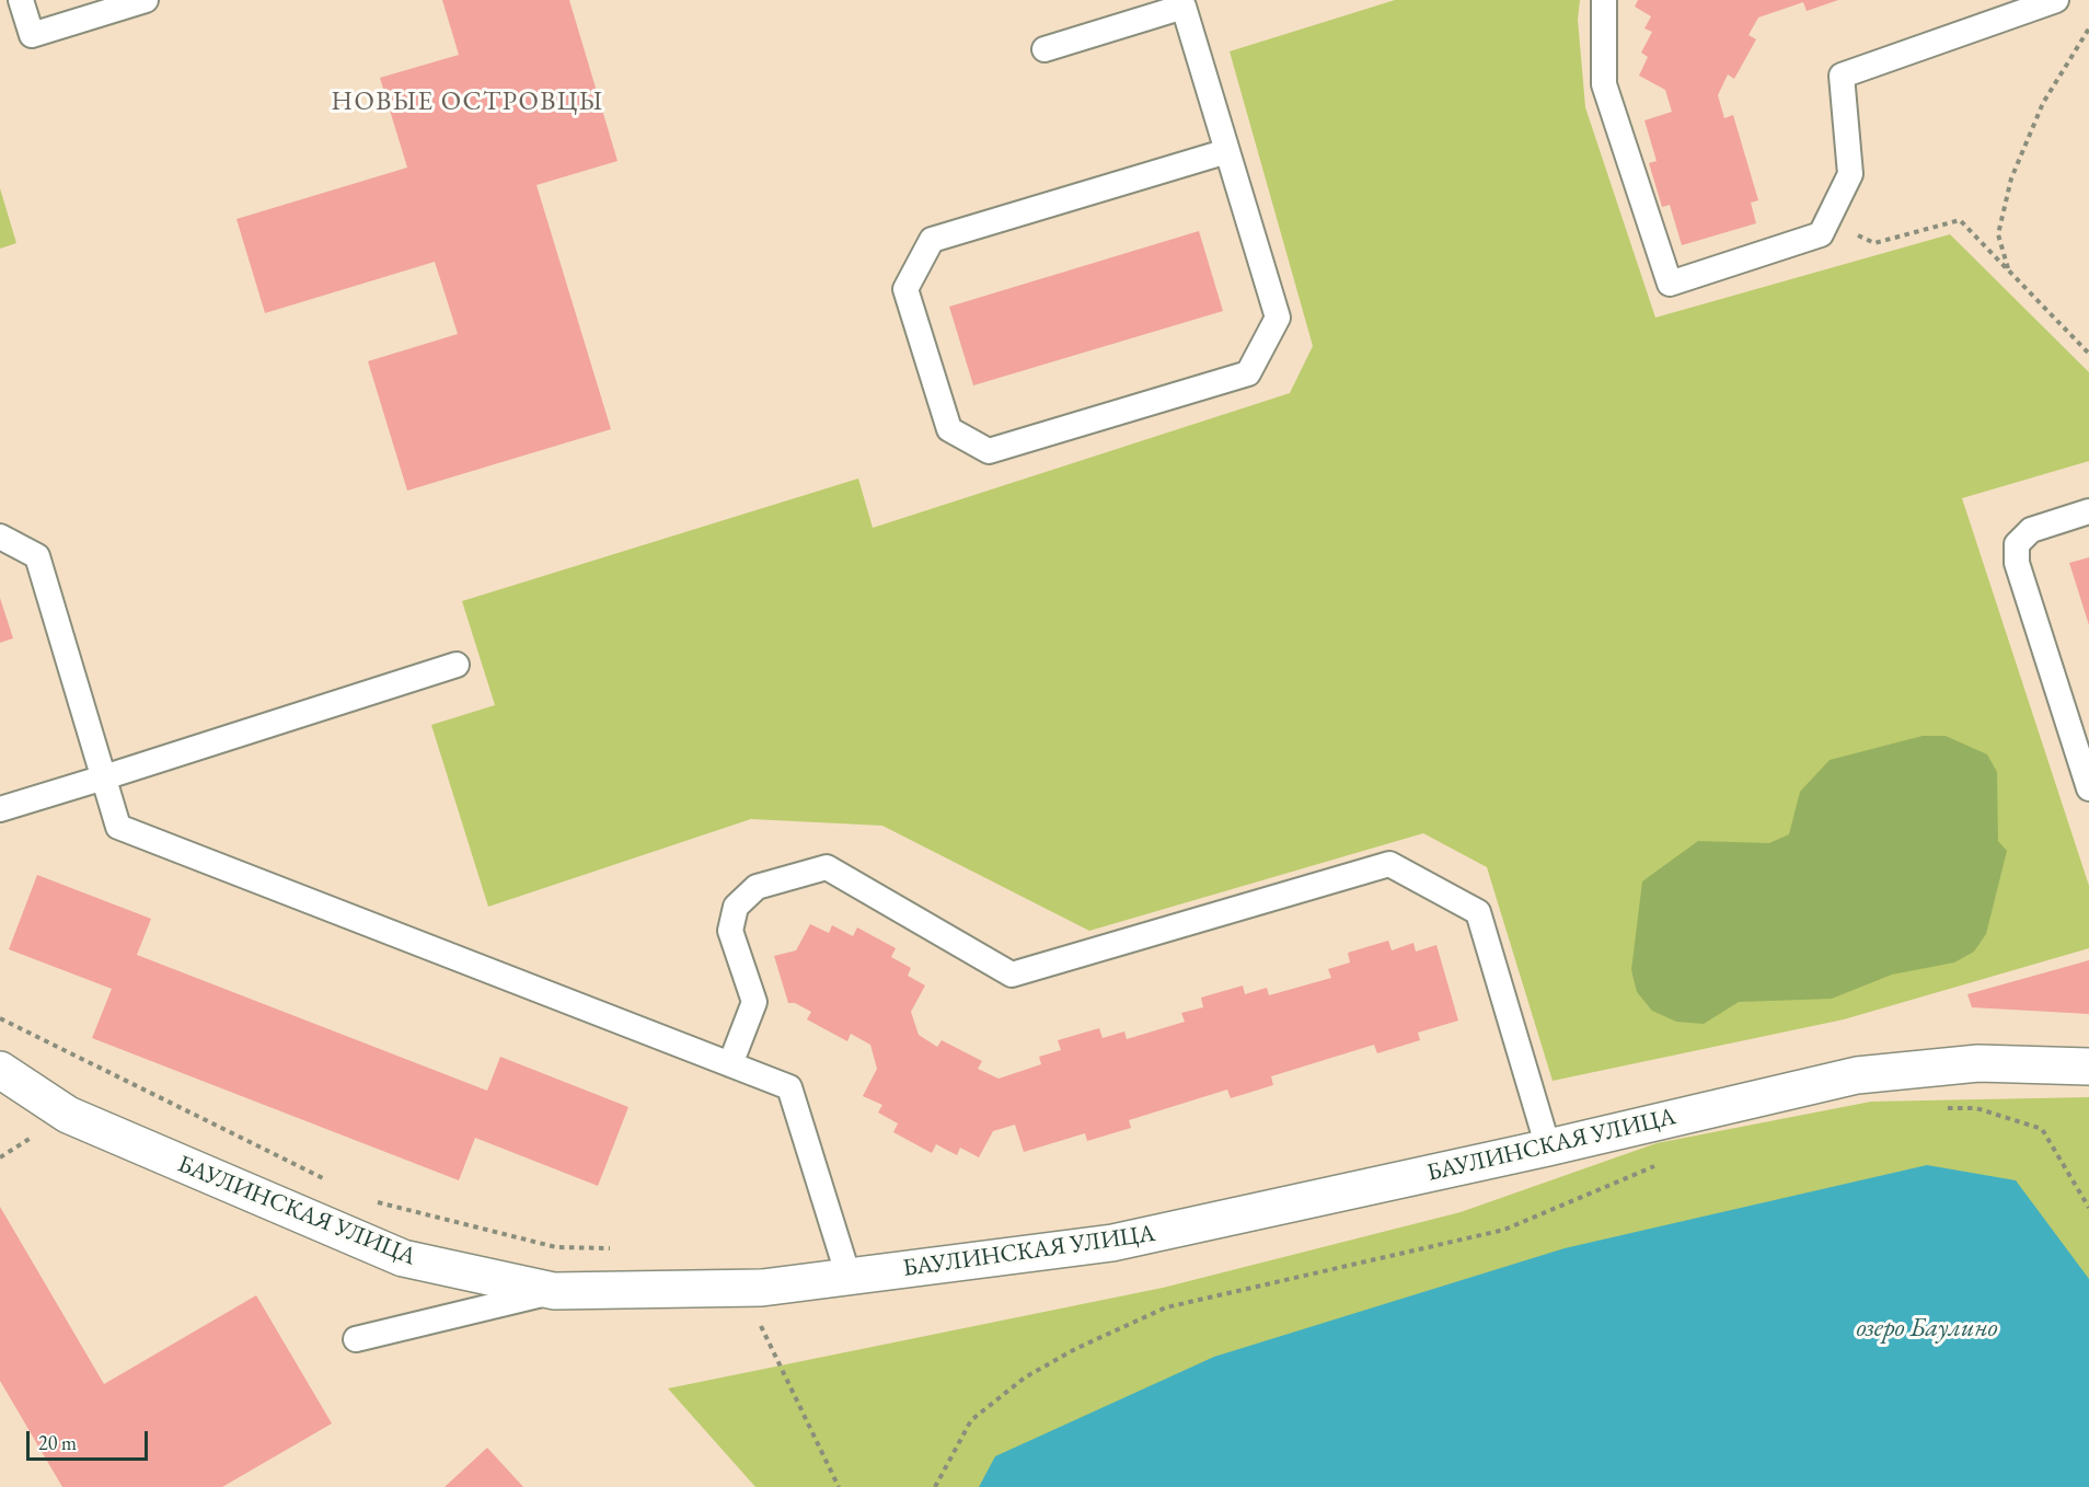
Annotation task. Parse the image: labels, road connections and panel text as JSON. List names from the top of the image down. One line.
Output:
{"streets":{"street":["БАУЛИНСКАЯ УЛИЦА"]},"districts":["НОВЫЕ ОСТРОВЦЫ"],"water":["озеро Баулино"],"scale_bar":"20 m"}
